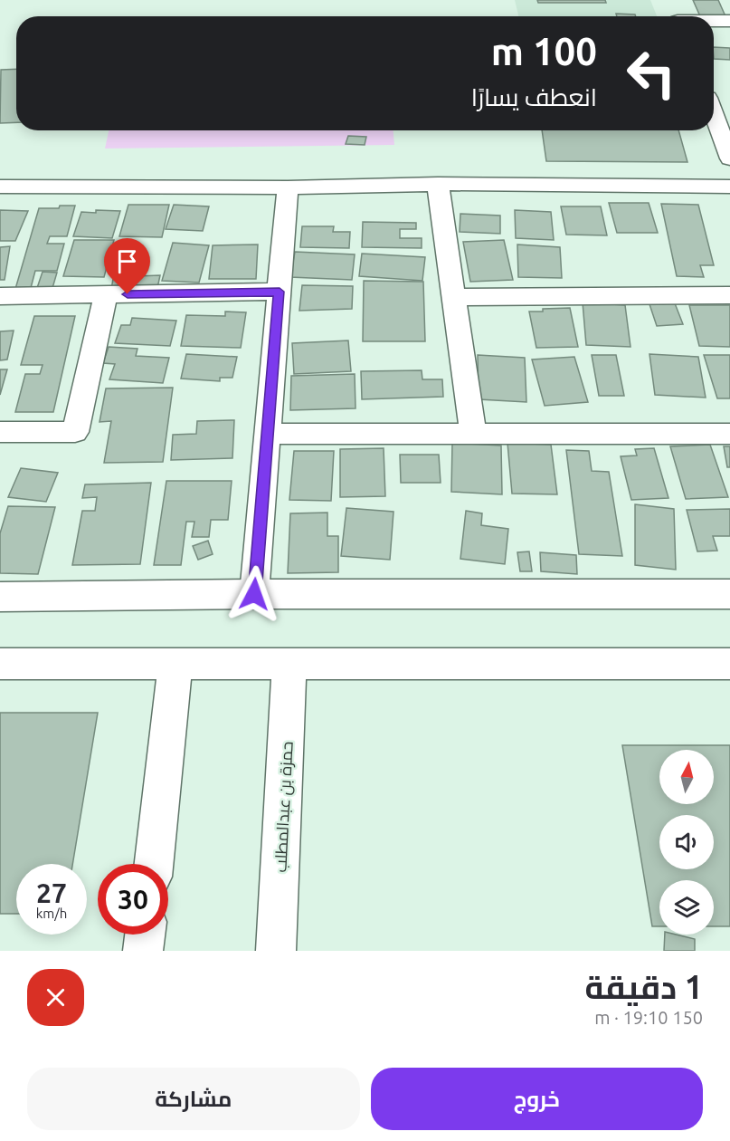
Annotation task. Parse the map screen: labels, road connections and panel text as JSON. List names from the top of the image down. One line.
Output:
{"streets":{"street":["حمزة بن عبدالمطلب"]},"north":"top","page":{"turn":["100 m","انعطف يسارًا"],"speed":"27 km/h","limit":"30","heading":["1 دقيقة","150 m · 19:10"],"buttons":["خروج","مشاركة"]}}
